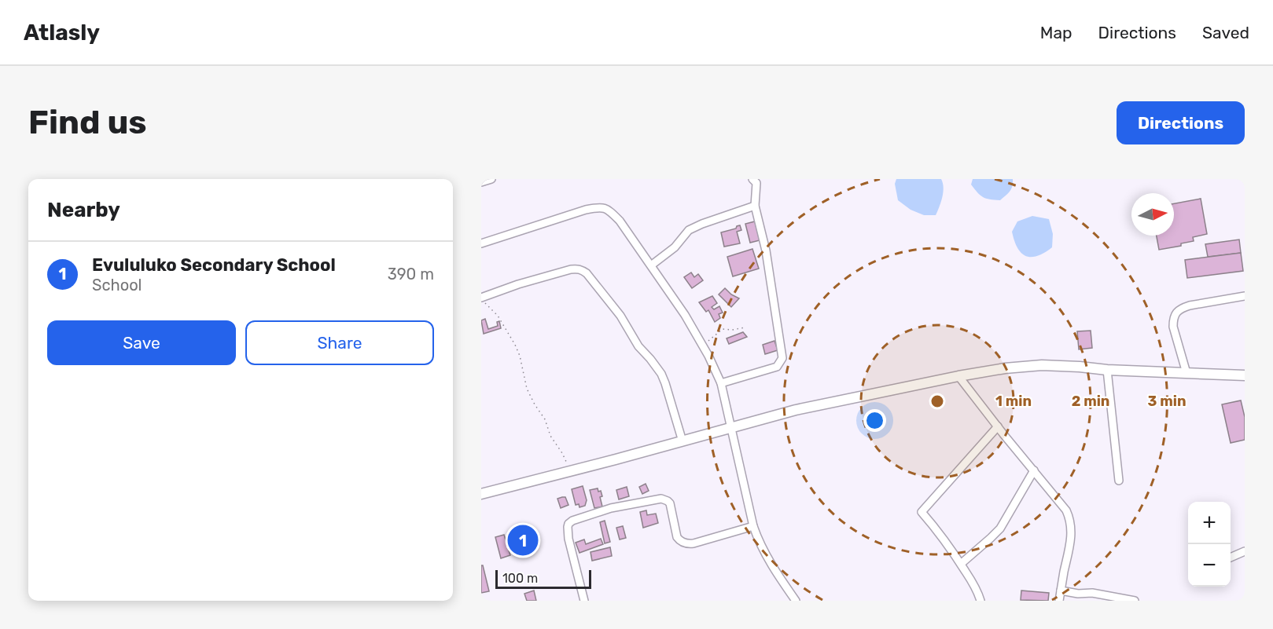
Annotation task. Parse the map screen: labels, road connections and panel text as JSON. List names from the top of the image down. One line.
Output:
{"scale_bar":"100 m","north":"right","page":{"header":"Atlasly","nav":["Map","Directions","Saved"],"buttons":["Directions",["Save","Share"]],"title":"Find us","heading":"Nearby","list":[{"mark":"1","name":"Evululuko Secondary School","note":"School","value":"390 m"}],"map_buttons":["+","−"],"pins":"1","scale":"100 m"},"rings":["1 min","2 min","3 min"]}
